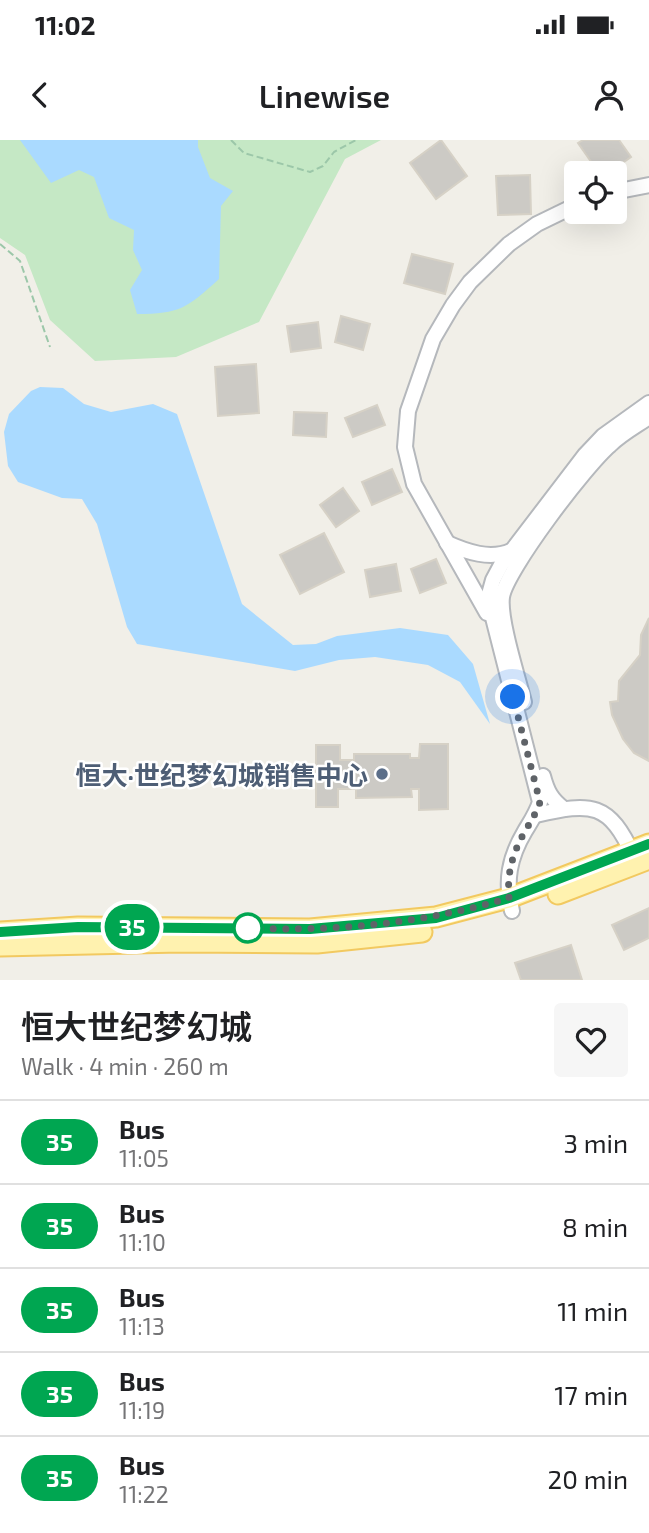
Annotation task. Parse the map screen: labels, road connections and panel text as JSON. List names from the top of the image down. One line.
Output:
{"places":["恒大·世纪梦幻城销售中心"],"lines":["bus line 35"],"page":{"status":"11:02","header":"Linewise","on_map":"35","heading":["恒大世纪梦幻城","Walk · 4 min · 260 m"],"list":[{"mark":"35","name":"Bus","note":"11:05","value":"3 min"},{"mark":"35","name":"Bus","note":"11:10","value":"8 min"},{"mark":"35","name":"Bus","note":"11:13","value":"11 min"},{"mark":"35","name":"Bus","note":"11:19","value":"17 min"},{"mark":"35","name":"Bus","note":"11:22","value":"20 min"}]}}
